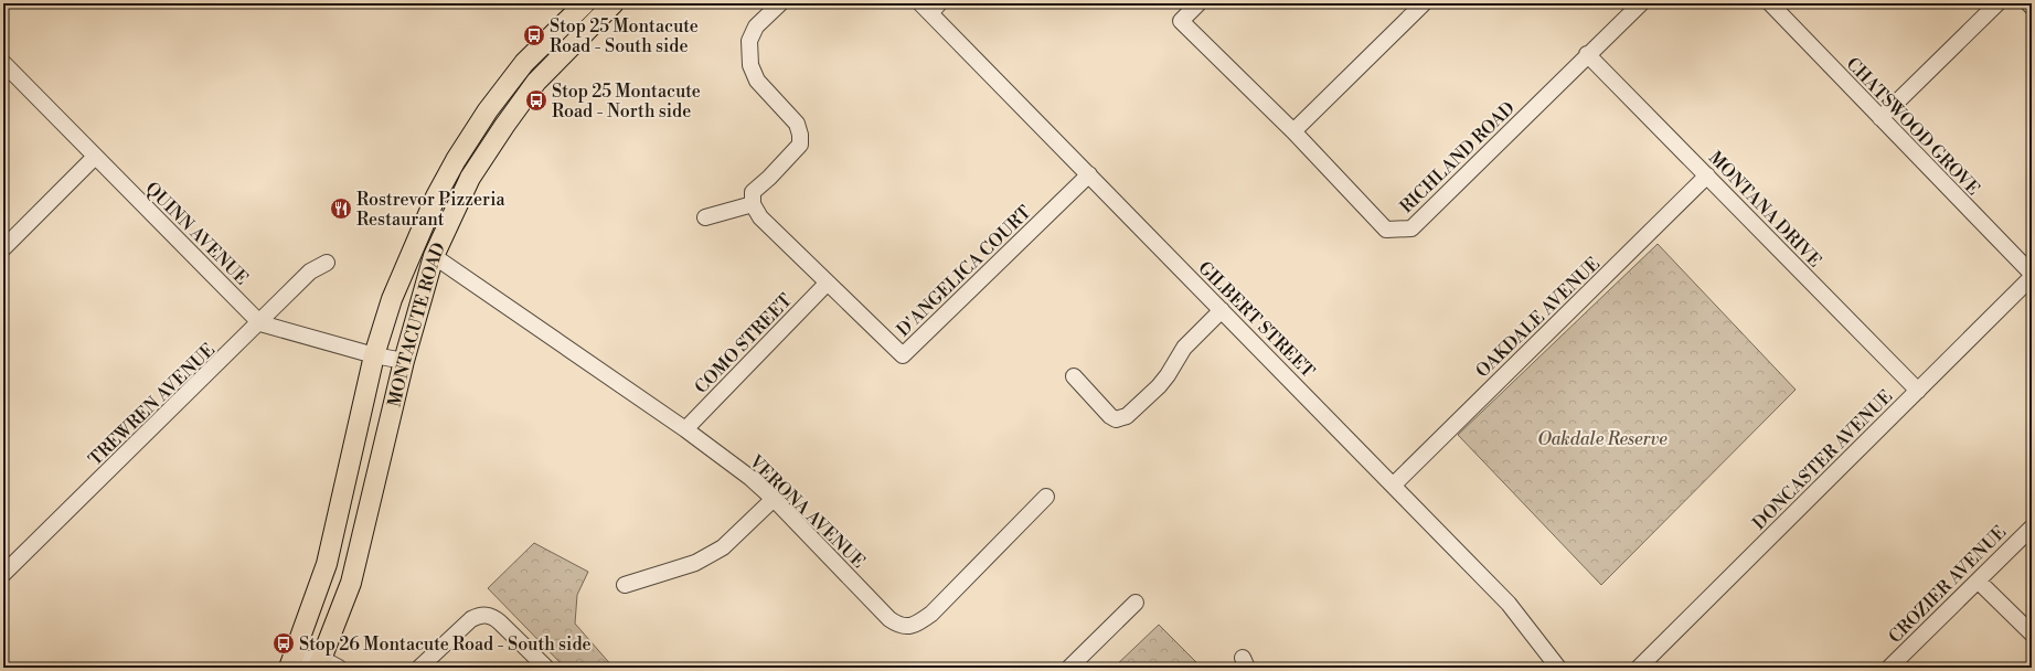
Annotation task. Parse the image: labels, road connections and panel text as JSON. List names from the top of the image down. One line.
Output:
{"streets":{"main road":["MONTACUTE ROAD"],"street":["CHATSWOOD GROVE","RICHLAND ROAD","MONTANA DRIVE","QUINN AVENUE","D'ANGELICA COURT","OAKDALE AVENUE","GILBERT STREET","COMO STREET","TREWREN AVENUE","DONCASTER AVENUE","VERONA AVENUE","CROZIER AVENUE"]},"crossings":[["RICHLAND ROAD","MONTANA DRIVE"],["MONTANA DRIVE","OAKDALE AVENUE"],["MONTANA DRIVE","DONCASTER AVENUE"],["QUINN AVENUE","MONTACUTE ROAD"],["QUINN AVENUE","TREWREN AVENUE"],["D'ANGELICA COURT","GILBERT STREET"],["D'ANGELICA COURT","COMO STREET"],["OAKDALE AVENUE","GILBERT STREET"],["MONTACUTE ROAD","VERONA AVENUE"],["COMO STREET","VERONA AVENUE"]],"parks":["Oakdale Reserve"],"places":{"bus stop":["Stop 25 Montacute Road - South side","Stop 25 Montacute Road - North side","Stop 26 Montacute Road - South side"],"restaurant":["Rostrevor Pizzeria Restaurant"]}}
